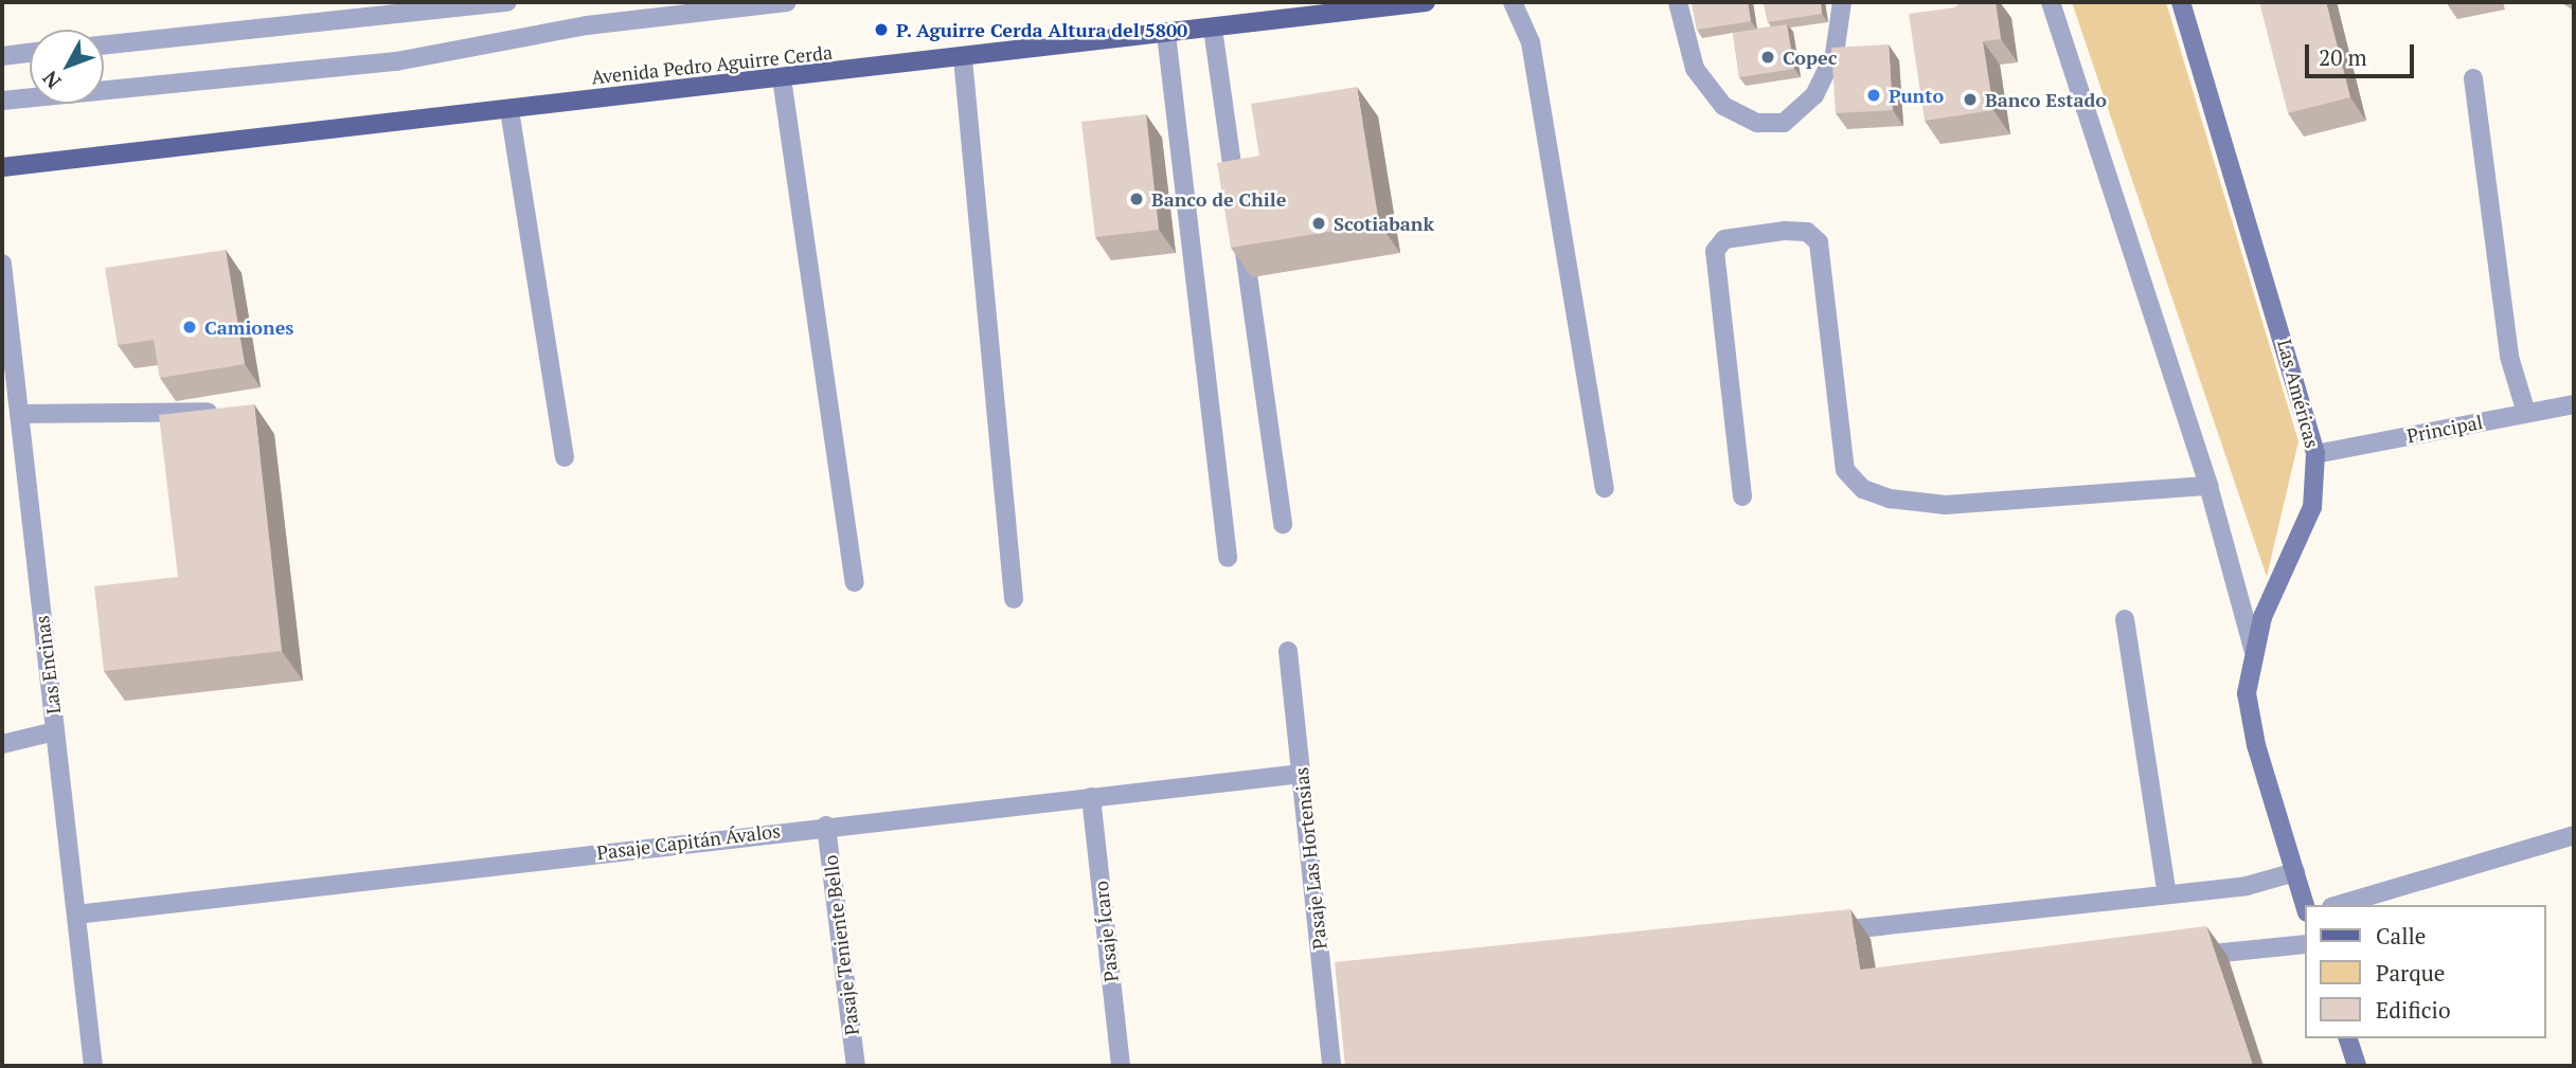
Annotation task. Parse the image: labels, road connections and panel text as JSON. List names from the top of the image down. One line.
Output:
{"streets":{"main road":["Avenida Pedro Aguirre Cerda"],"street":["Las Américas","Principal","Las Encinas","Pasaje Capitán Ávalos","Pasaje Las Hortensias","Pasaje Ícaro","Pasaje Teniente Bello"]},"crossings":[["Las Américas","Principal"],["Las Encinas","Pasaje Capitán Ávalos"],["Pasaje Capitán Ávalos","Pasaje Las Hortensias"],["Pasaje Capitán Ávalos","Pasaje Ícaro"],["Pasaje Capitán Ávalos","Pasaje Teniente Bello"]],"places":["P. Aguirre Cerda Altura del 5800","Copec","Punto","Banco Estado","Banco de Chile","Scotiabank","Camiones"],"legend":["Calle","Parque","Edificio"],"scale_bar":"20 m","north":"bottom left"}
